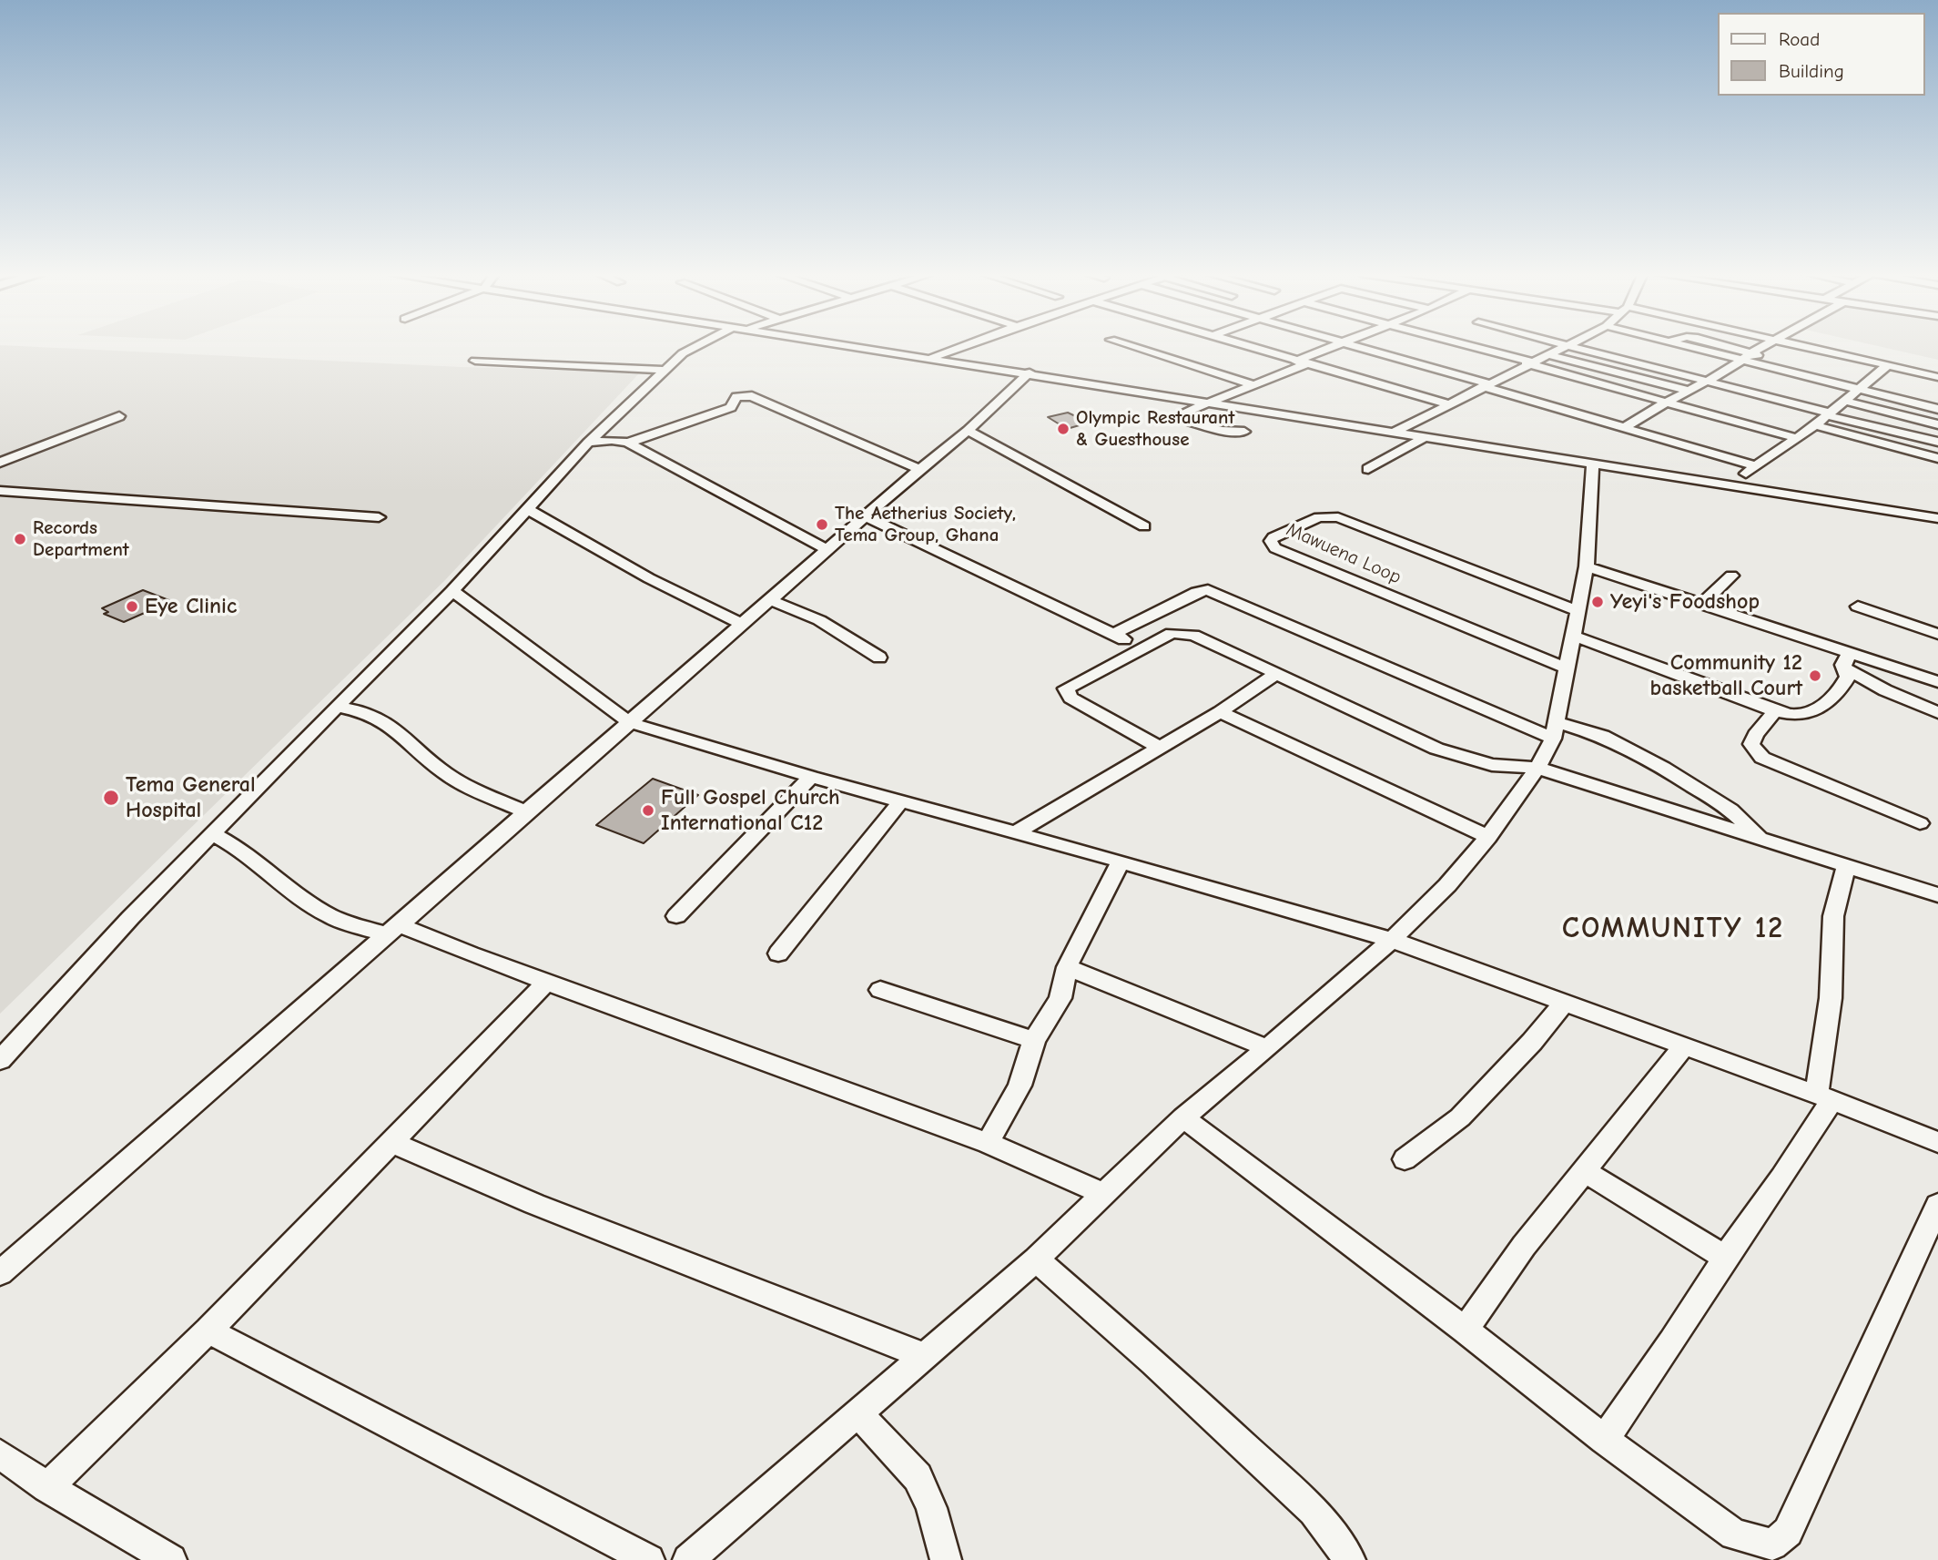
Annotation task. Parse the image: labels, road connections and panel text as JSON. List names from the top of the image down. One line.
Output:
{"streets":{"street":["Mawuena Loop"]},"districts":["COMMUNITY 12"],"places":["Olympic Restaurant & Guesthouse","The Aetherius Society, Tema Group, Ghana","Records Department","Yeyi's Foodshop","Eye Clinic","Community 12 basketball Court","Tema General Hospital","Full Gospel Church International C12"],"legend":["Road","Building"]}
